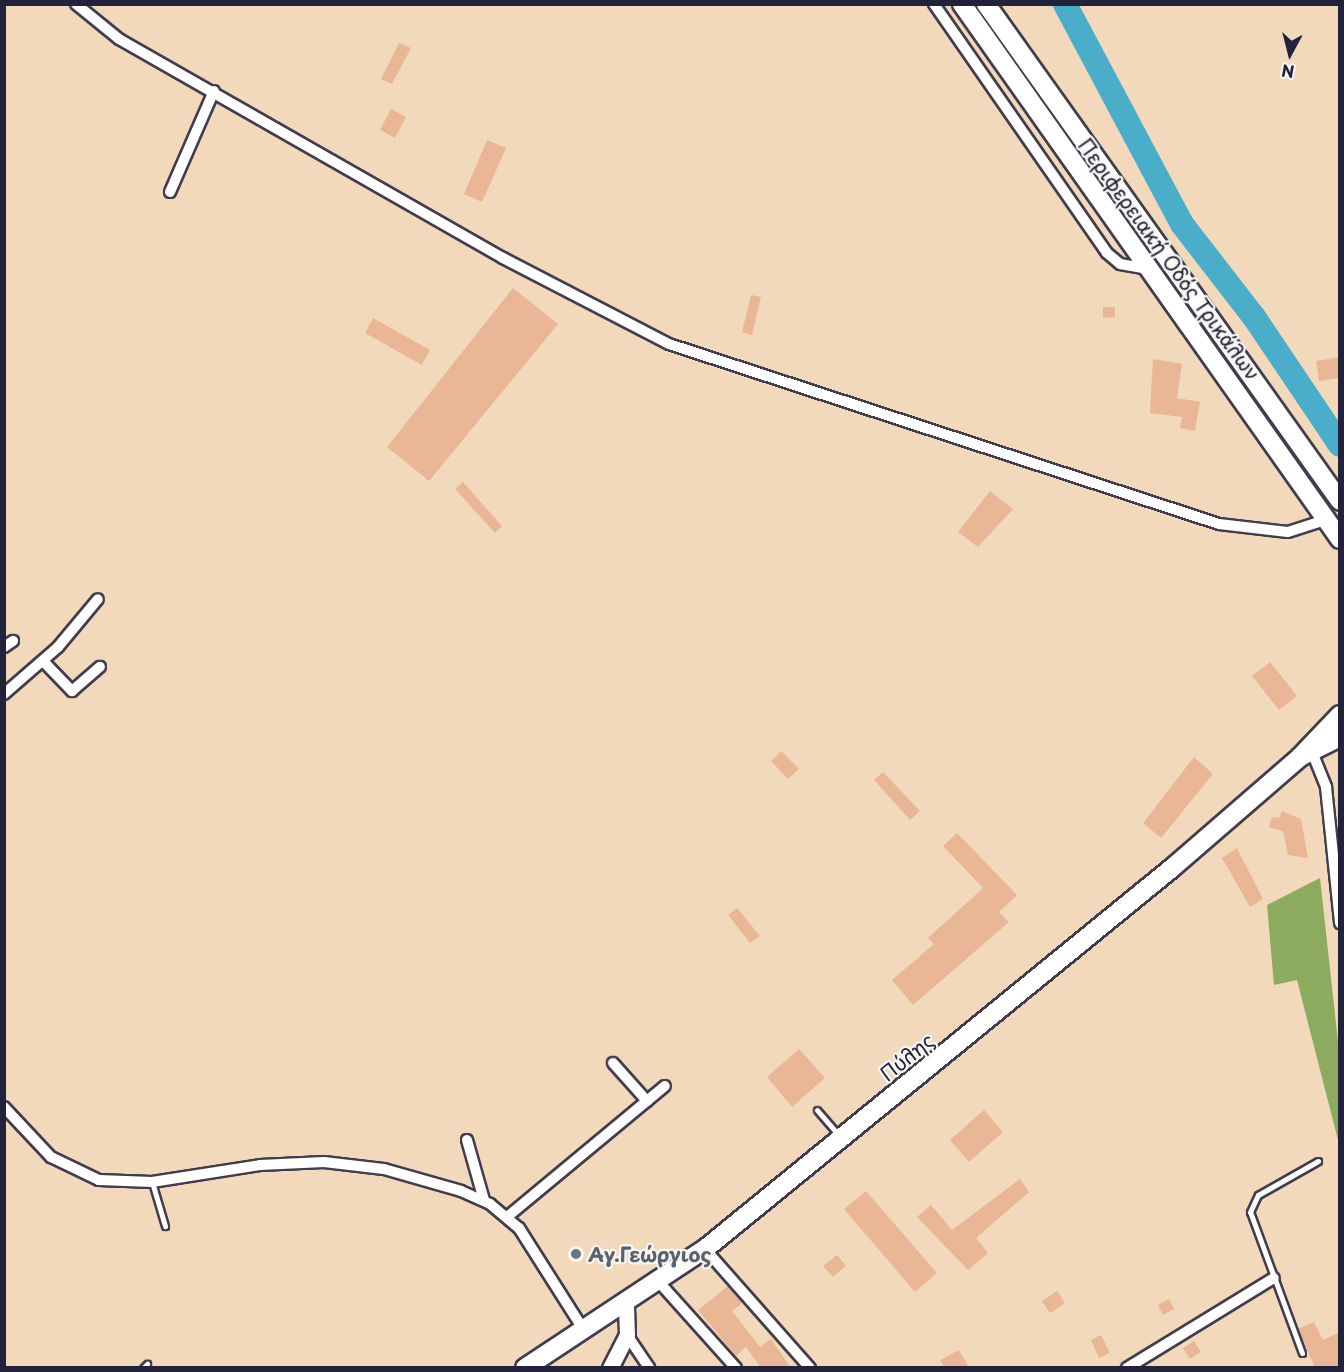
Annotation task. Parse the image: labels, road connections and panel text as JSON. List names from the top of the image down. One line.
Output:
{"streets":{"main road":["Περιφερειακή Οδός Τρικάλων","Πύλης"]},"places":["Αγ.Γεώργιος"],"north":"bottom"}
